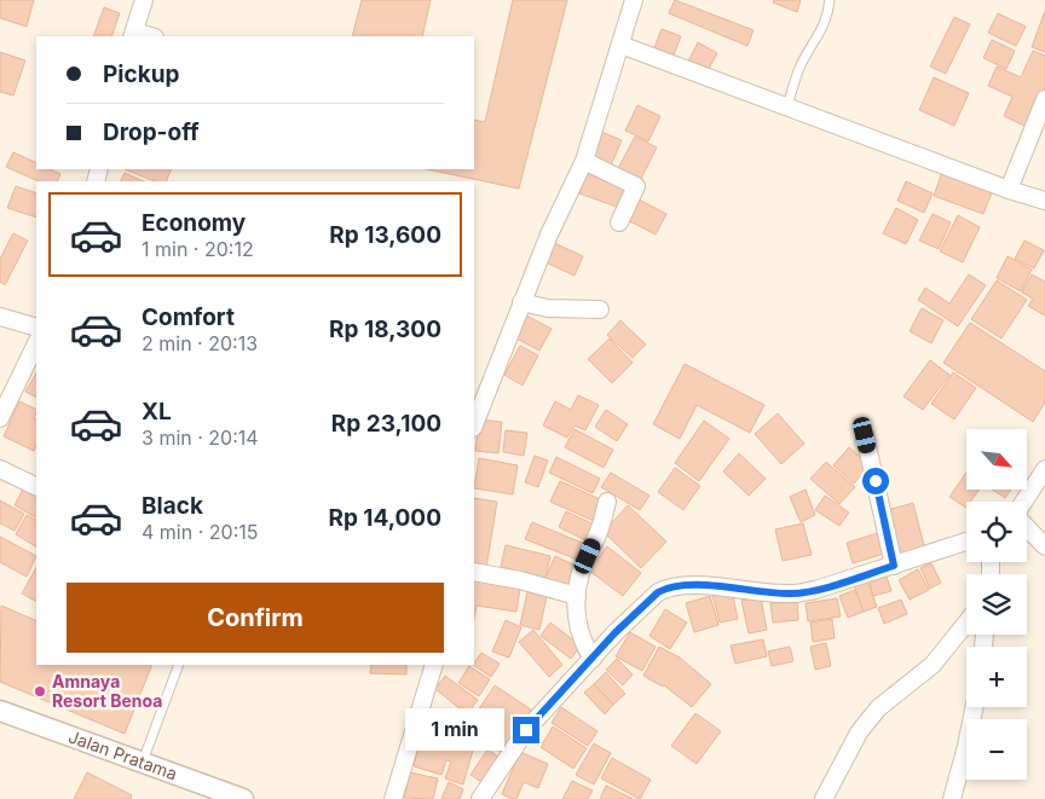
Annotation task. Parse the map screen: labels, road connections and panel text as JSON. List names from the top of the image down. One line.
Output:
{"streets":{"street":["Jalan Pratama"]},"places":["Amnaya Resort Benoa"],"north":"bottom right","page":{"banner":["Pickup","Drop-off"],"list":[{"name":"Economy","note":"1 min · 20:12","value":"Rp 13,600"},{"name":"Comfort","note":"2 min · 20:13","value":"Rp 18,300"},{"name":"XL","note":"3 min · 20:14","value":"Rp 23,100"},{"name":"Black","note":"4 min · 20:15","value":"Rp 14,000"}],"map_buttons":["+","−"],"buttons":"Confirm","bubble":"1 min"}}
